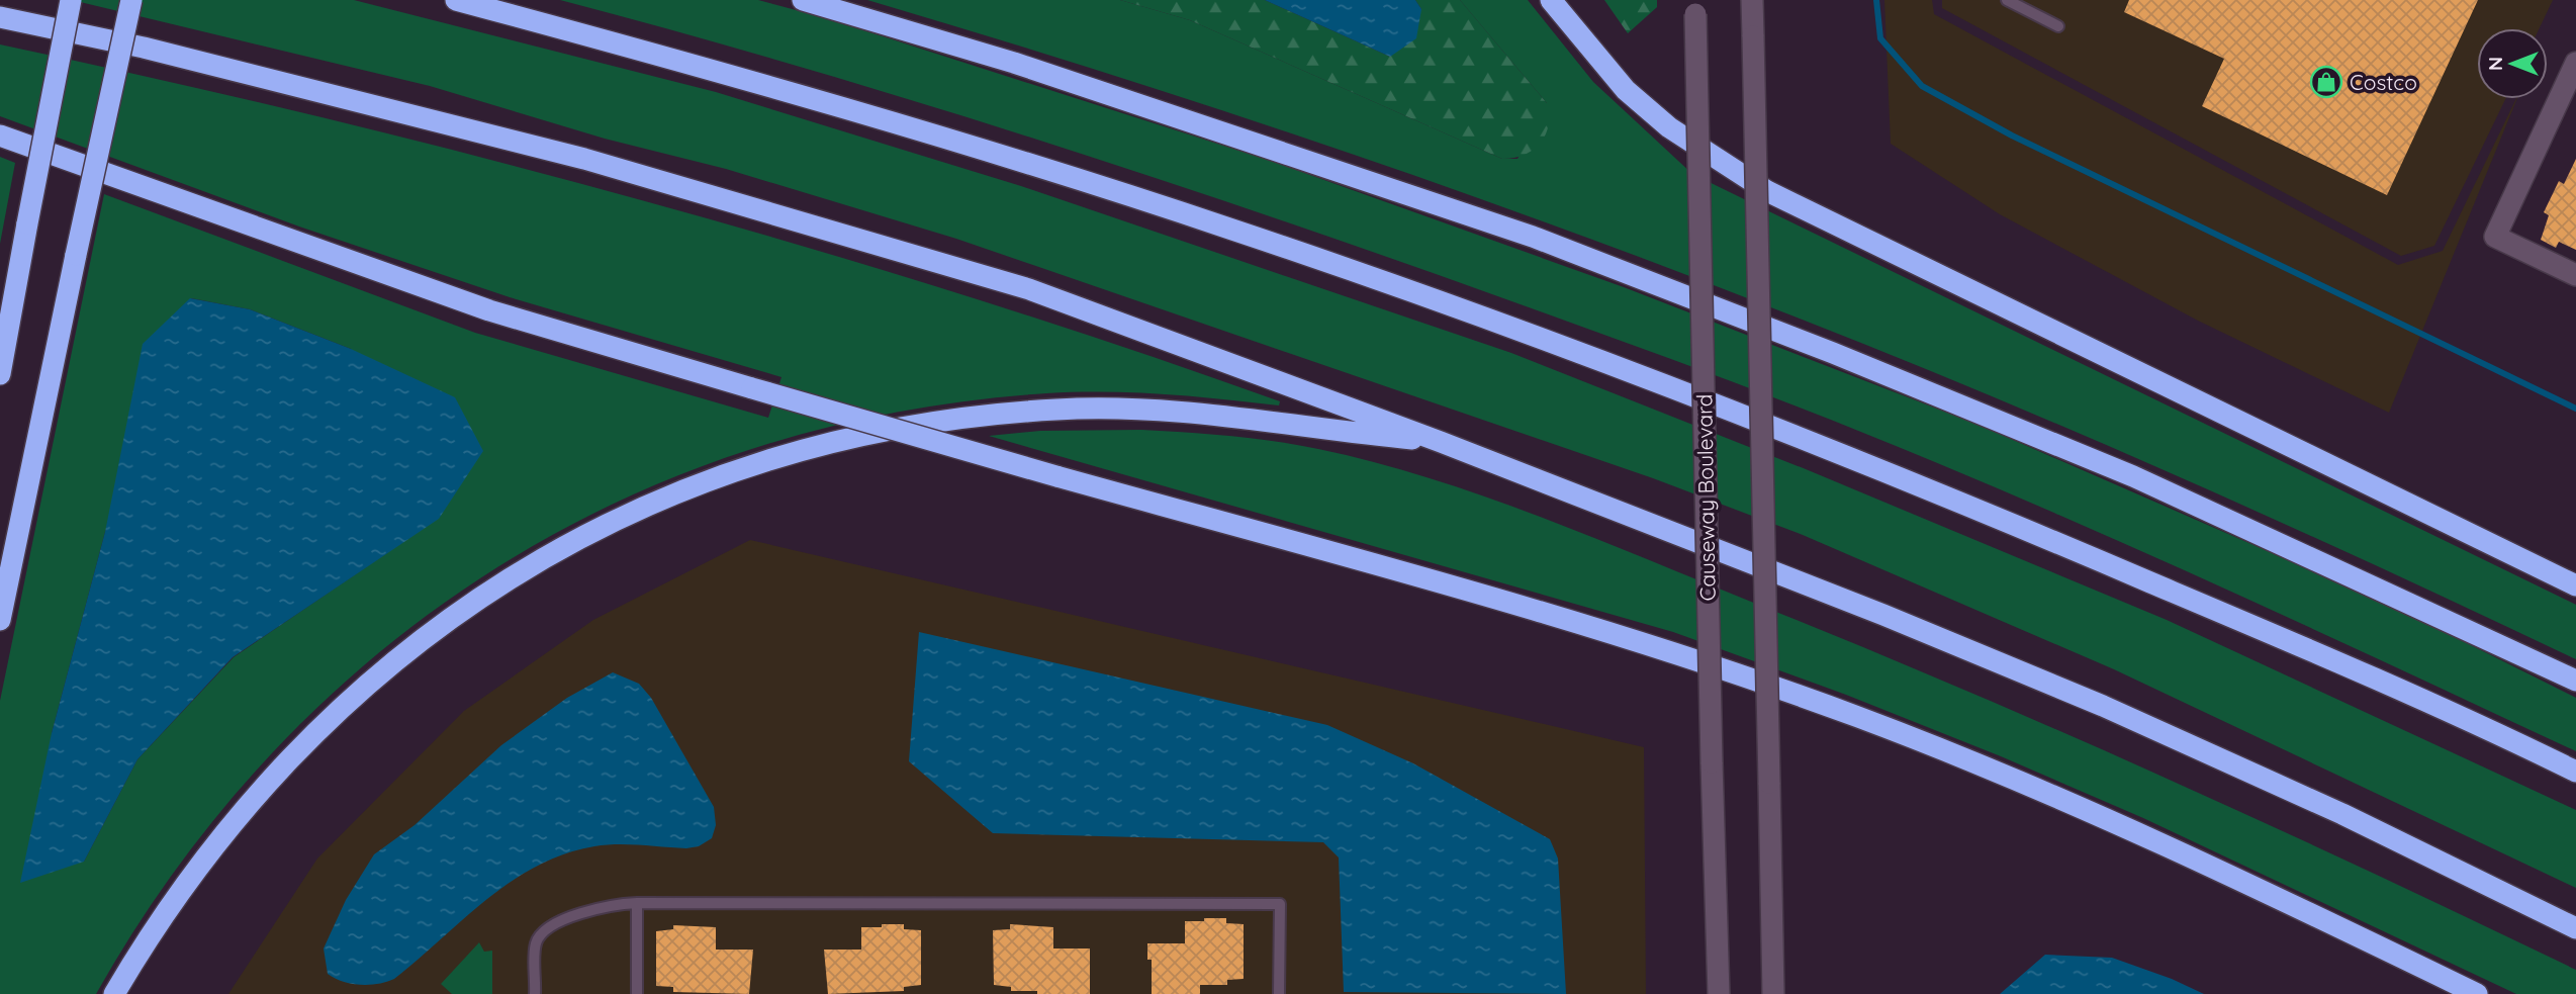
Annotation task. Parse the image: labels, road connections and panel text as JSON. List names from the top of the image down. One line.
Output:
{"streets":{"main road":["Causeway Boulevard"]},"places":{"shop":["Costco"]},"north":"left"}
